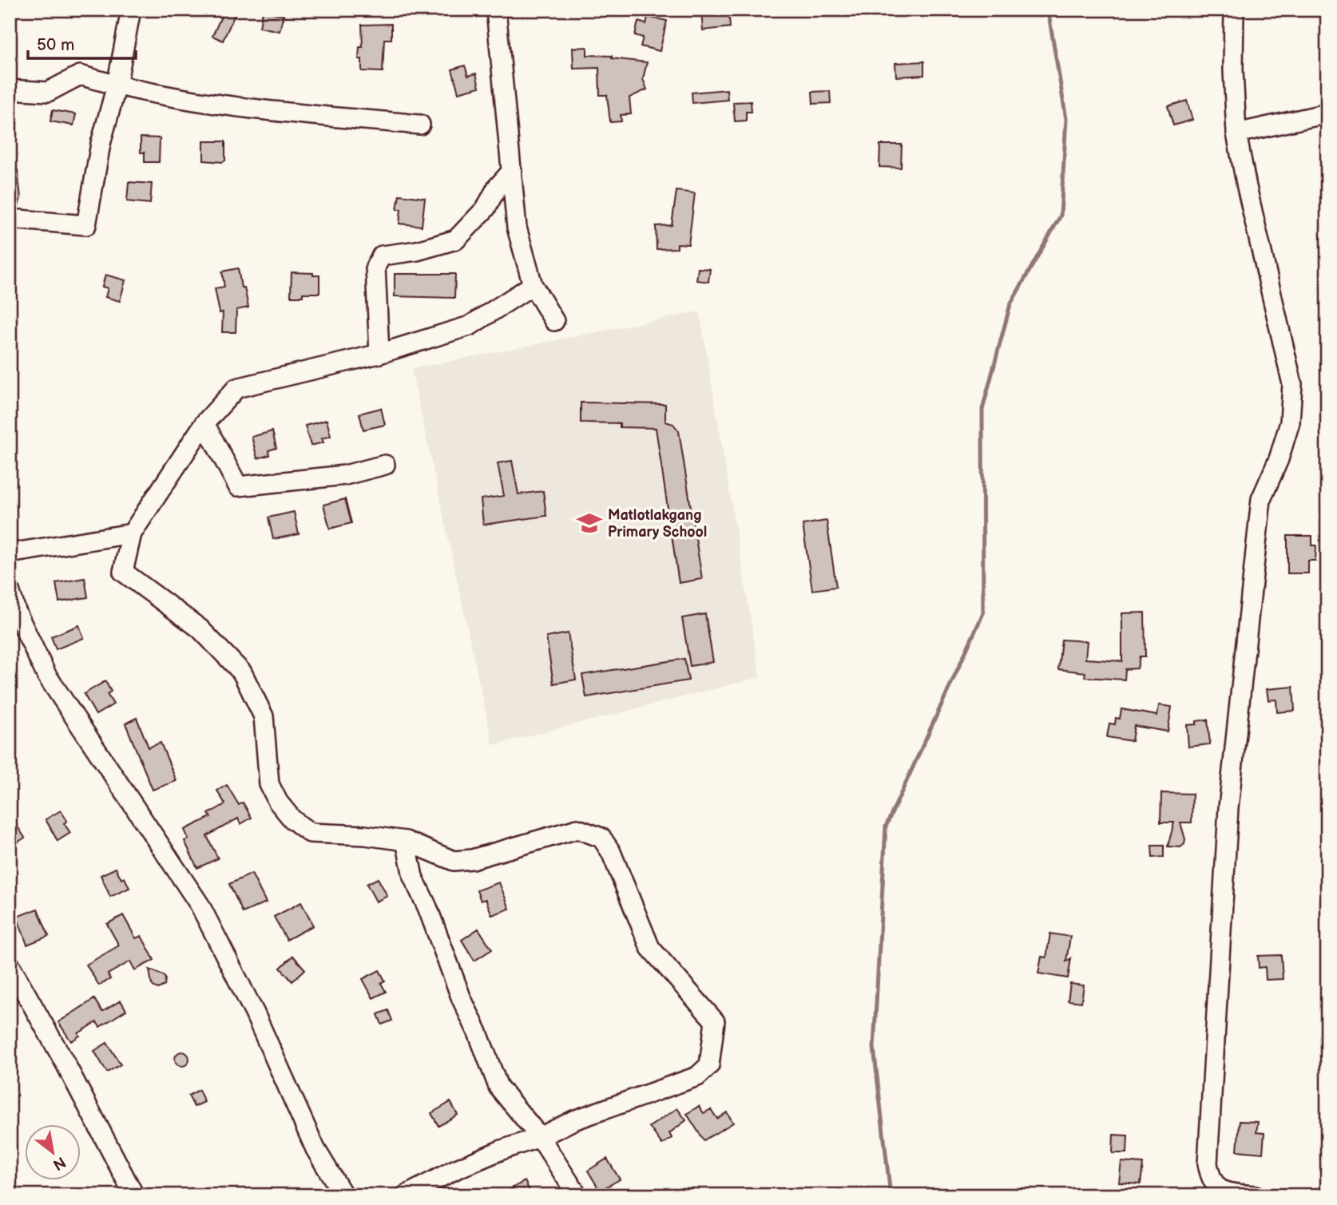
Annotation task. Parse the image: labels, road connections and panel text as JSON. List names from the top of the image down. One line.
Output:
{"places":{"school or university":["Matlotlakgang Primary School"]},"scale_bar":"50 m","north":"bottom right"}
